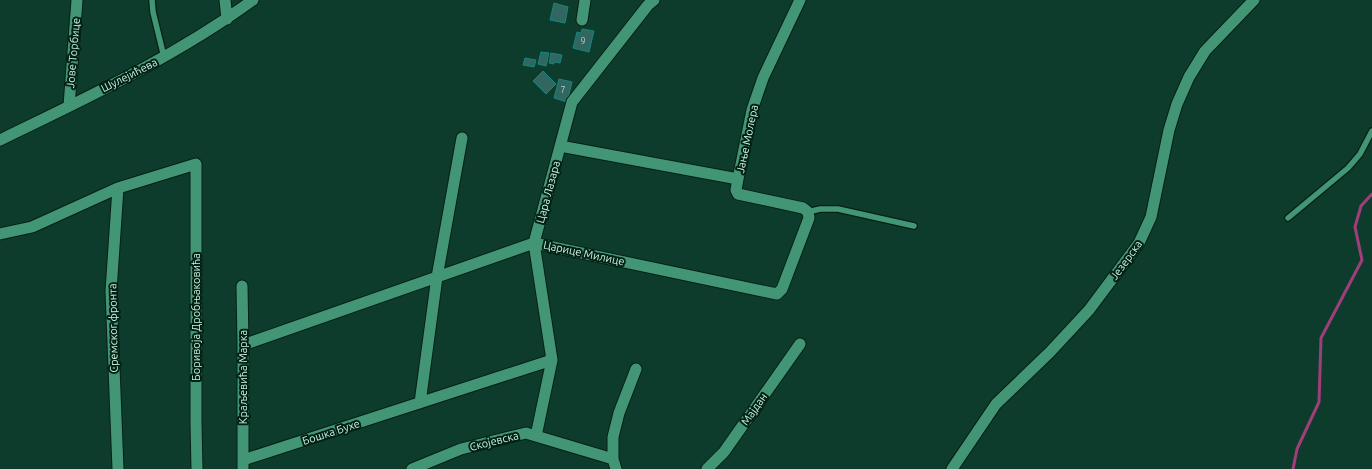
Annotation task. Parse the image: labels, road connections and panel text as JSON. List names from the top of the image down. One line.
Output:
{"streets":{"street":["Јове Торбице","Шулејићева","Јање Молера","Цара Лазара","Царице Милице","Језерска","Боривоја Дробњаковића","Сремског фронта","Краљевића Марка","Мајдан","Бошка Бухе","Скојевска"]},"crossings":[["Јове Торбице","Шулејићева"],["Јање Молера","Цара Лазара"],["Цара Лазара","Царице Милице"],["Цара Лазара","Бошка Бухе"],["Цара Лазара","Скојевска"],["Царице Милице","Краљевића Марка"],["Боривоја Дробњаковића","Сремског фронта"],["Краљевића Марка","Бошка Бухе"]],"house_numbers":["9","7"]}
